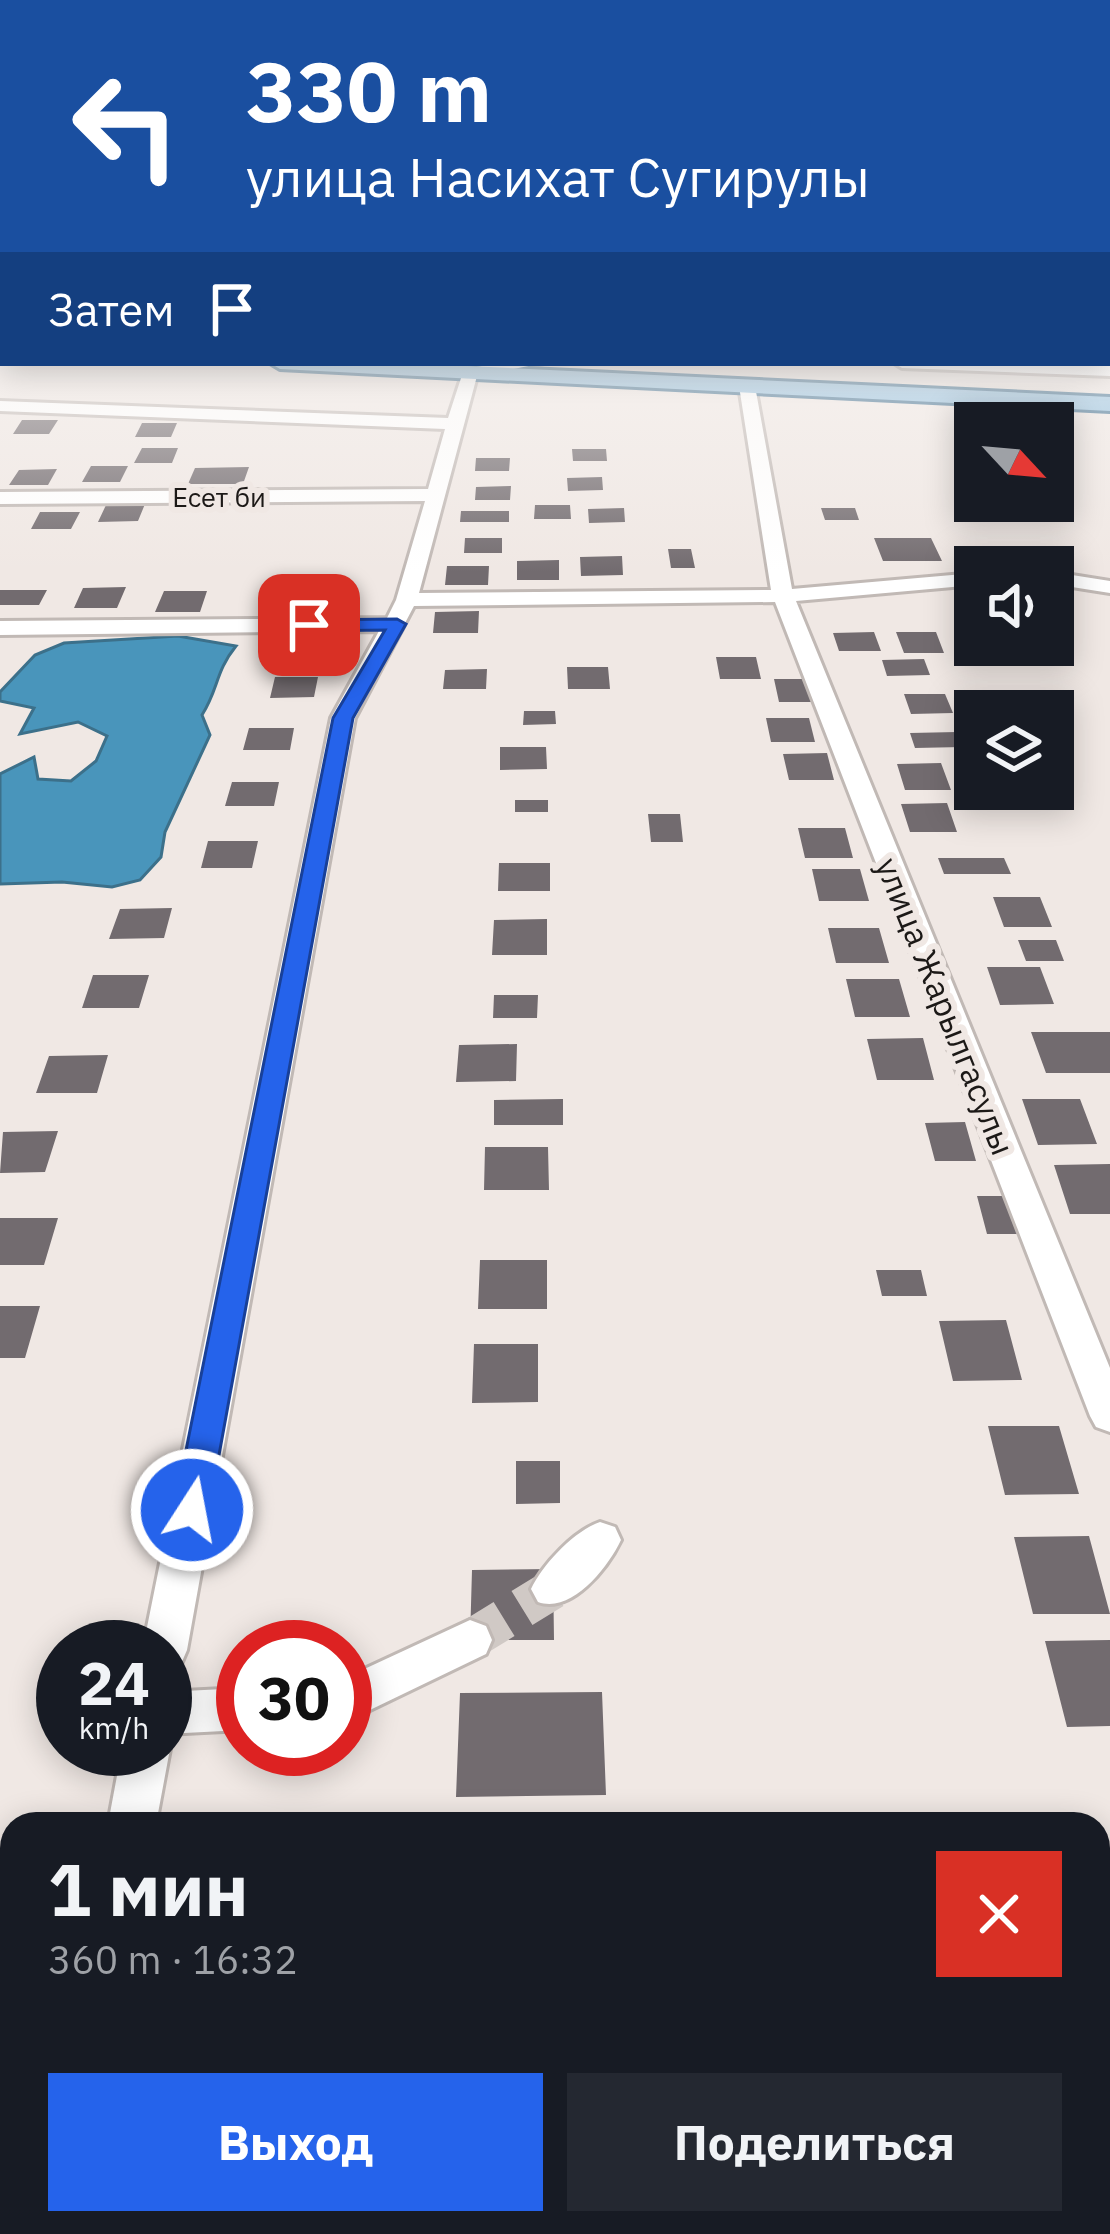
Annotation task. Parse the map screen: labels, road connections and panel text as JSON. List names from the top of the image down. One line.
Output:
{"streets":{"street":["Есет би","улица Жарылгасулы"]},"north":"bottom right","page":{"turn":["330 m","улица Насихат Сугирулы"],"then":"Затем","speed":"24 km/h","limit":"30","heading":["1 мин","360 m · 16:32"],"buttons":["Выход","Поделиться"]}}
